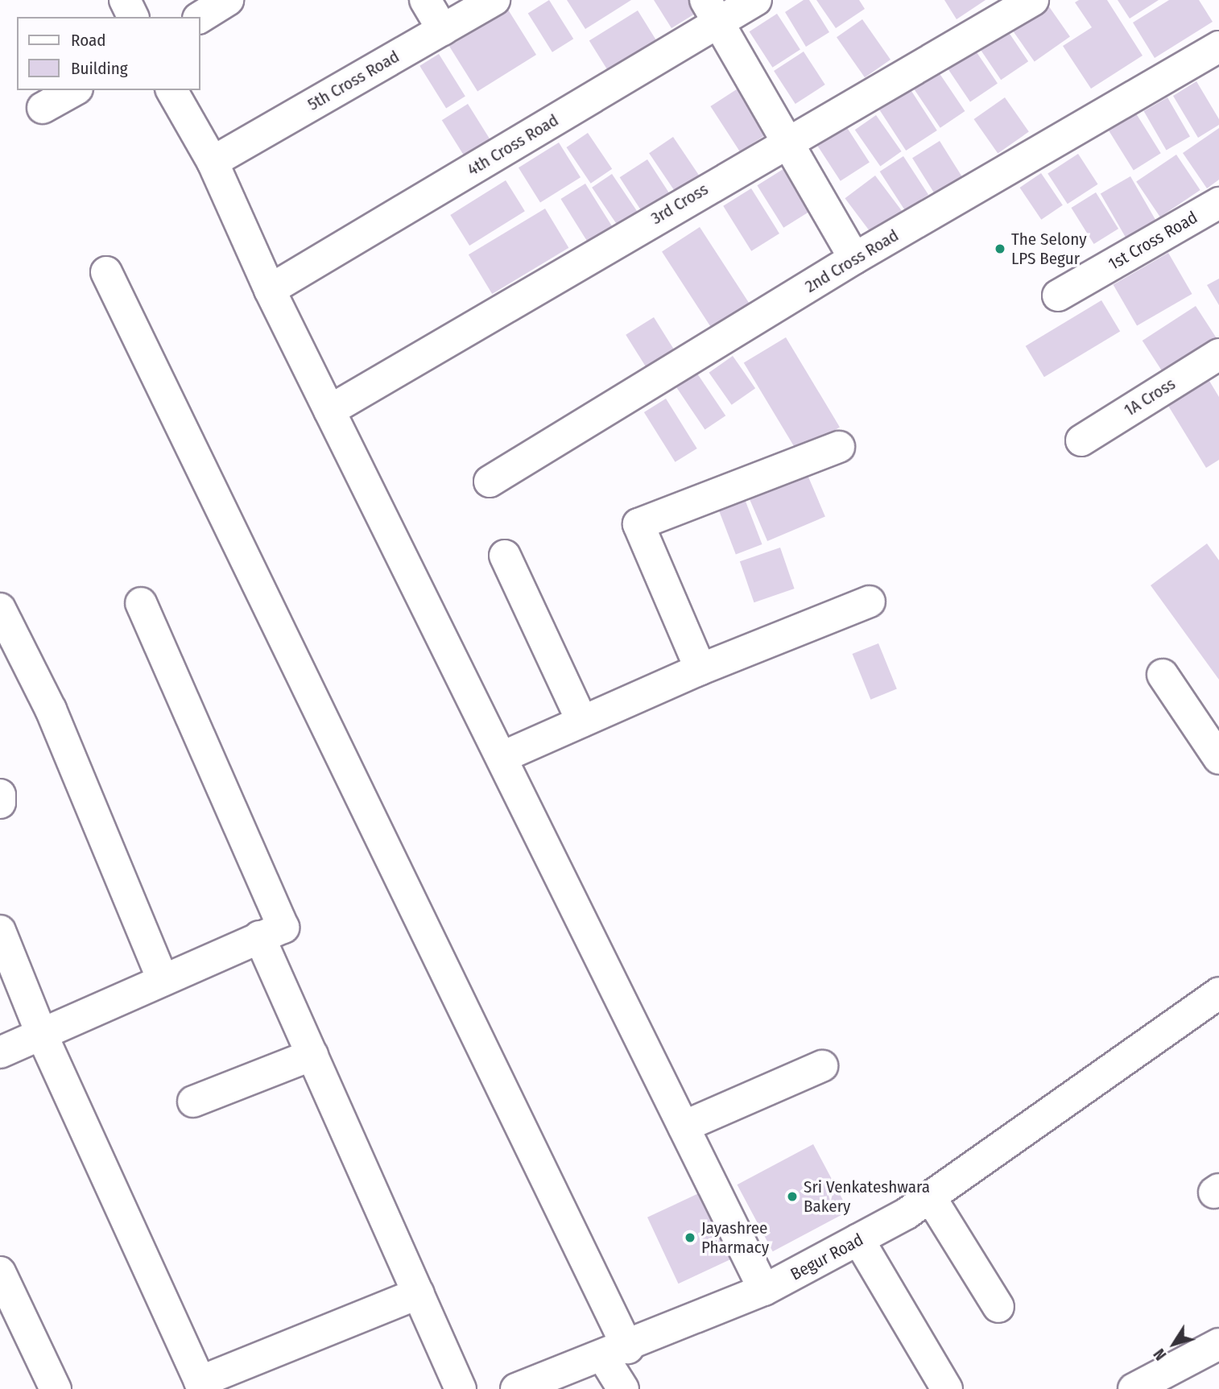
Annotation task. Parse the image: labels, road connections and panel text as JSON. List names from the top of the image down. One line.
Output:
{"streets":{"street":["5th Cross Road","4th Cross Road","3rd Cross","1st Cross Road","2nd Cross Road","1A Cross","Begur Road"]},"places":["The Selony LPS Begur","Sri Venkateshwara Bakery","Jayashree Pharmacy"],"legend":["Road","Building"],"north":"bottom left"}
